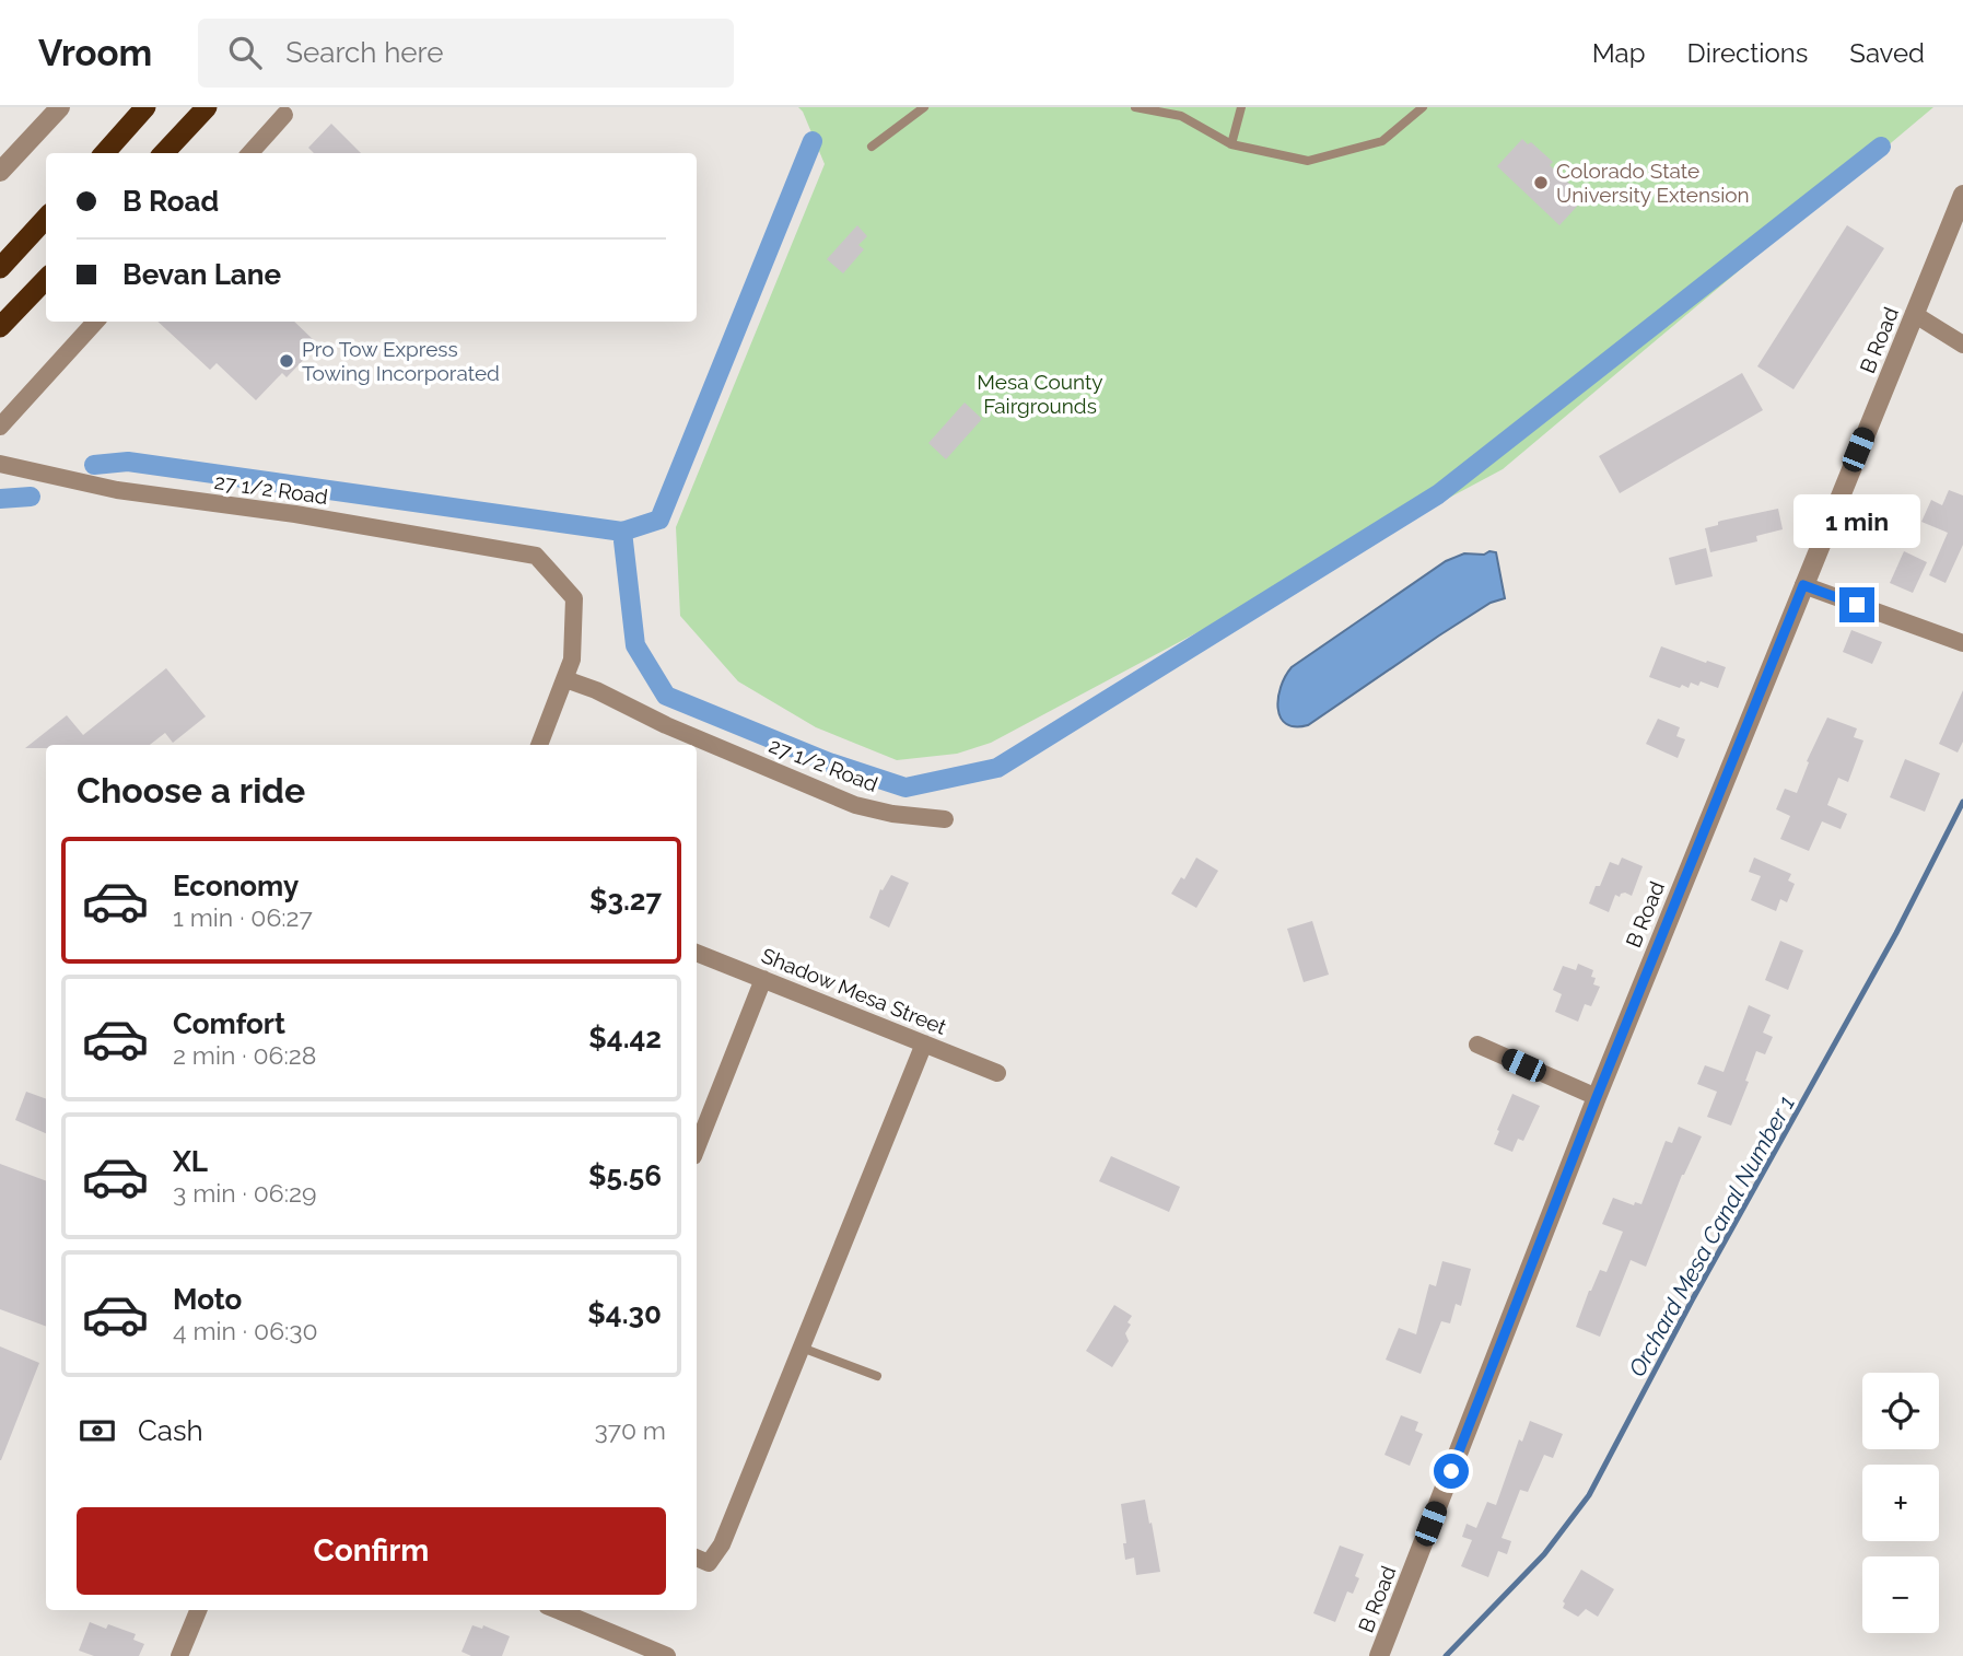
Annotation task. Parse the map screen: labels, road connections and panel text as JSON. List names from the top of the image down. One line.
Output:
{"streets":{"street":["B Road","27 1/2 Road","Shadow Mesa Street"]},"water":["Orchard Mesa Canal Number 1"],"parks":["Mesa County Fairgrounds"],"places":["Colorado State University Extension","Pro Tow Express Towing Incorporated"],"page":{"header":"Vroom","search":"Search here","nav":["Map","Directions","Saved"],"banner":["B Road","Bevan Lane"],"bubble":"1 min","heading":"Choose a ride","list":[{"name":"Economy","note":"1 min · 06:27","value":"$3.27"},{"name":"Comfort","note":"2 min · 06:28","value":"$4.42"},{"name":"XL","note":"3 min · 06:29","value":"$5.56"},{"name":"Moto","note":"4 min · 06:30","value":"$4.30"}],"map_buttons":["+","−"],"pay":["Cash","370 m"],"buttons":"Confirm"}}
